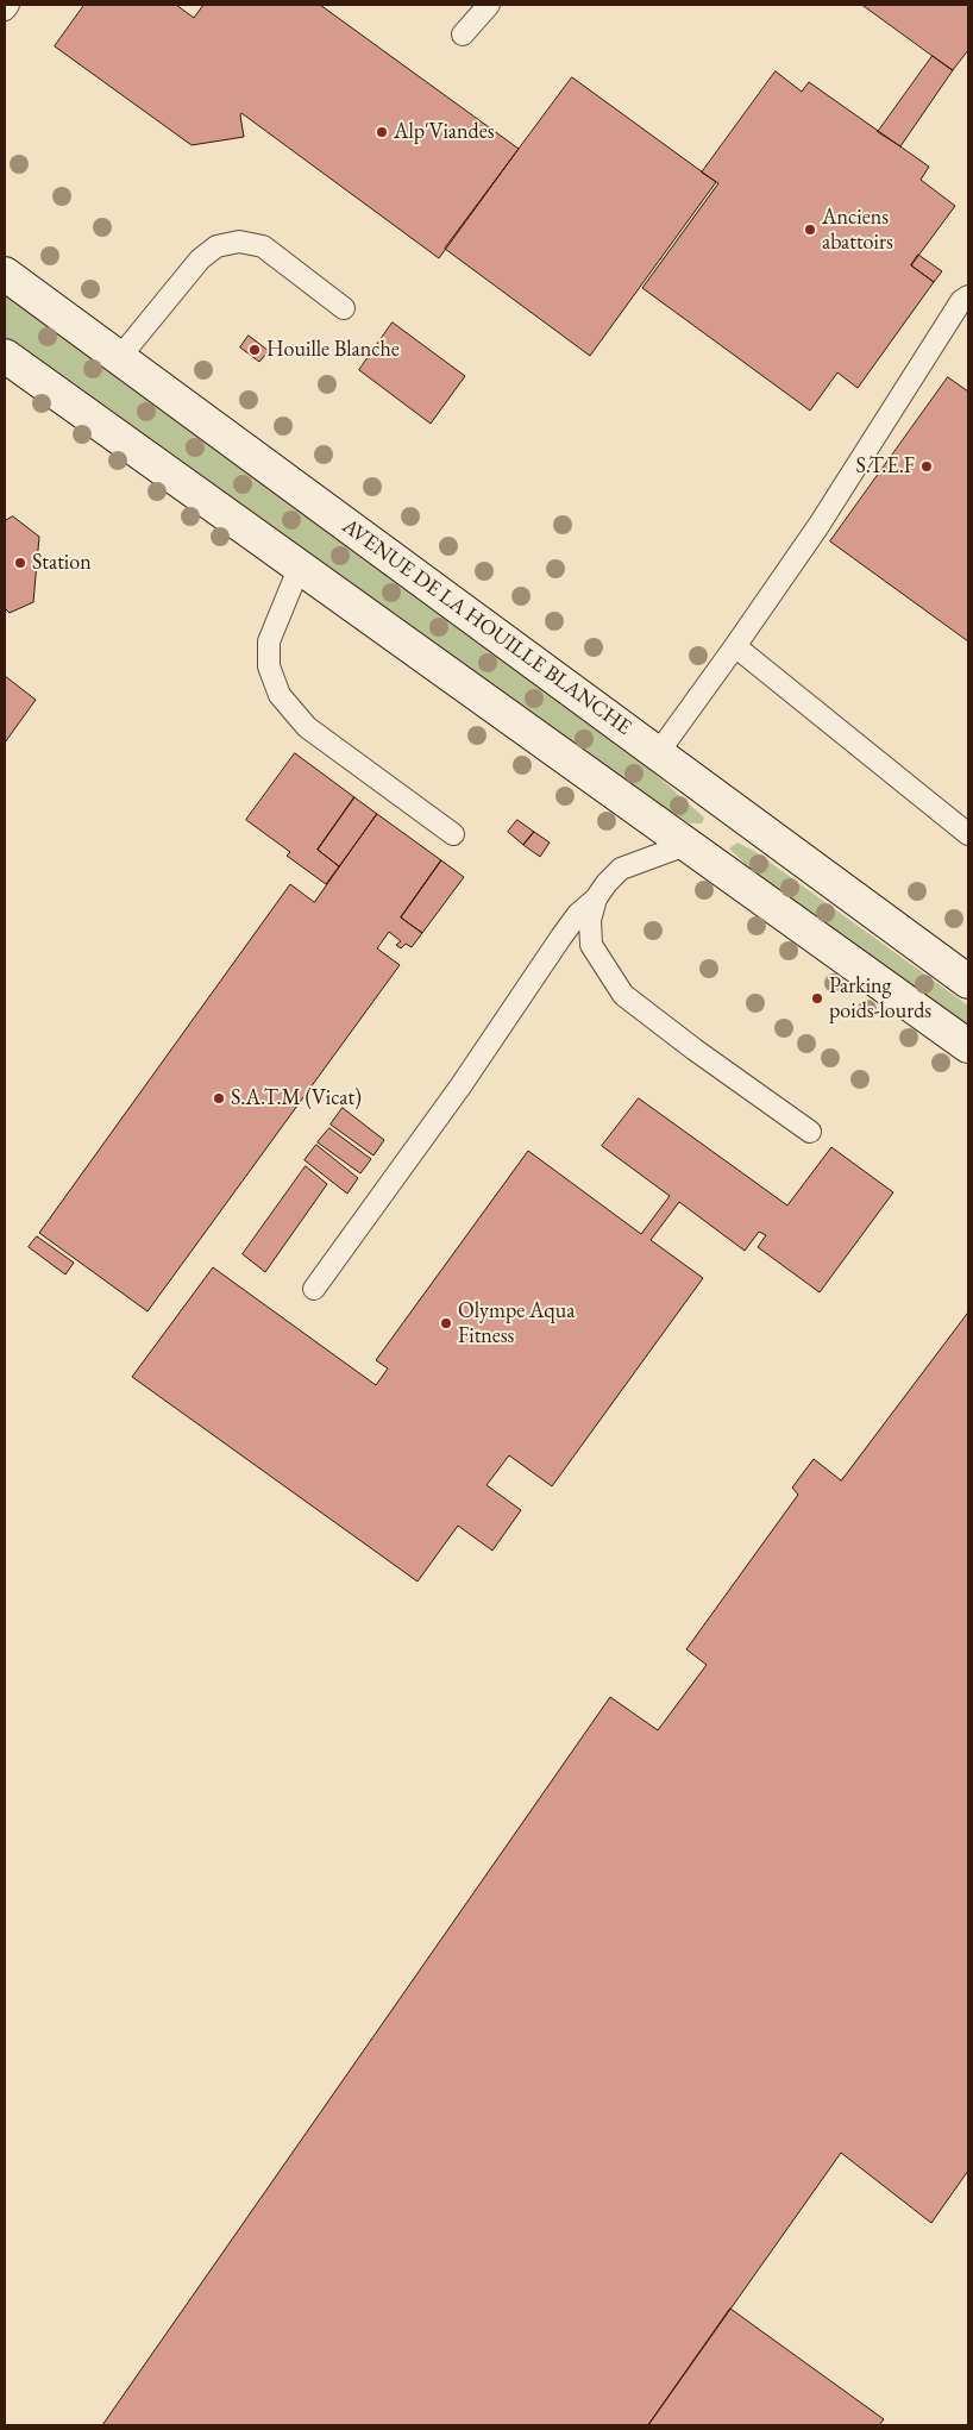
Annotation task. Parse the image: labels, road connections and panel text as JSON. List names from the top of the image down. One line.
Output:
{"streets":{"main road":["AVENUE DE LA HOUILLE BLANCHE"]},"places":["Alp'Viandes","Anciens abattoirs","Houille Blanche","S.T.E.F","Station","Parking poids-lourds","S.A.T.M (Vicat)","Olympe Aqua Fitness"]}
